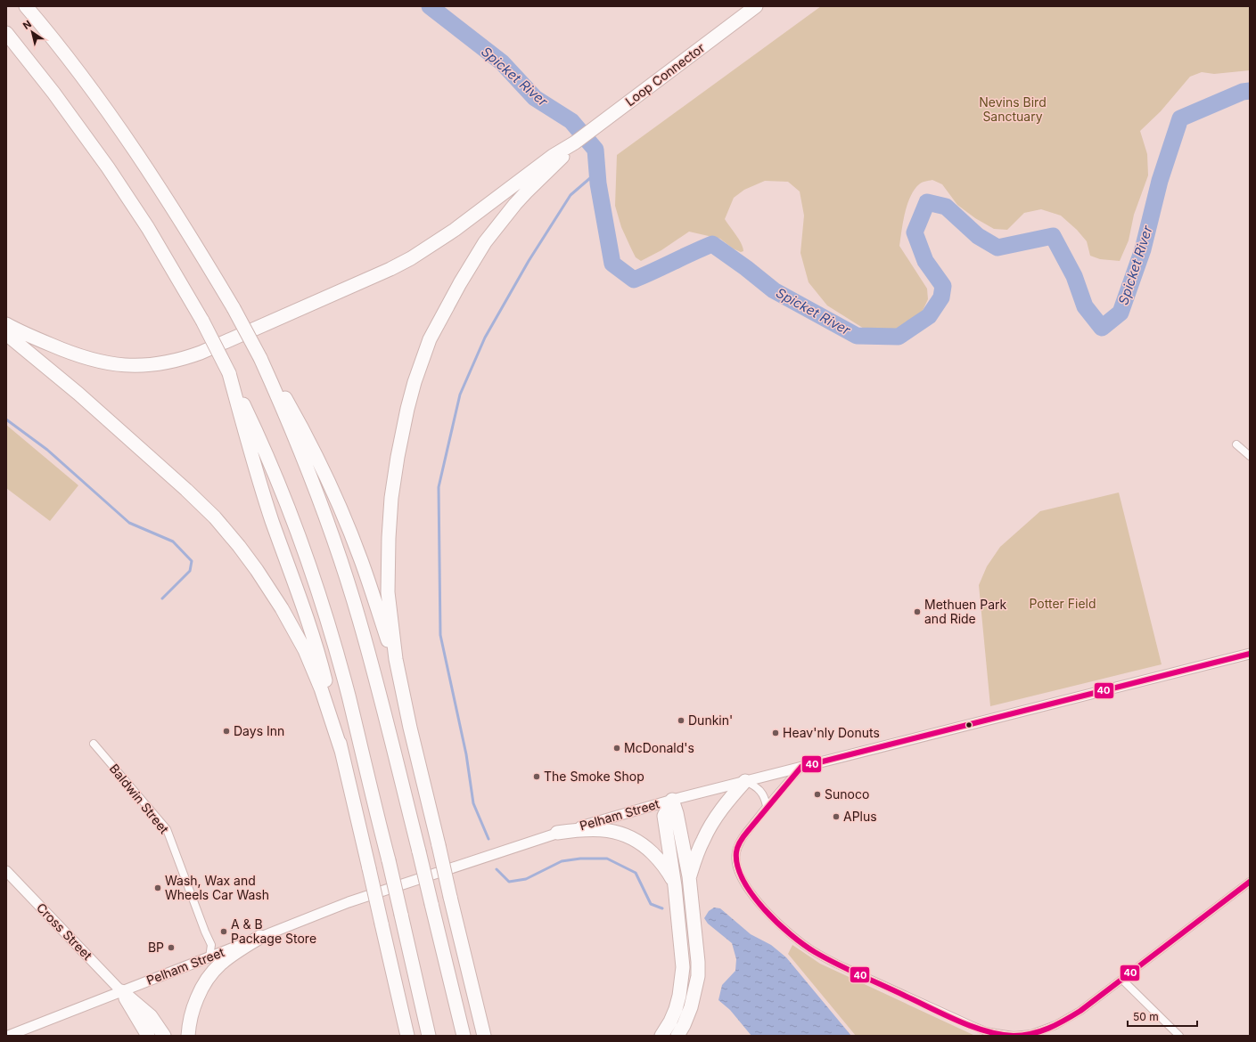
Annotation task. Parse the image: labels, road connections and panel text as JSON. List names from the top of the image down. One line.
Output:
{"streets":{"highway":["Loop Connector"],"main road":["Pelham Street","Cross Street"],"street":["Baldwin Street"]},"crossings":[["Baldwin Street","Pelham Street"],["Pelham Street","Cross Street"]],"water":["Spicket River"],"parks":["Nevins Bird Sanctuary","Potter Field"],"places":["Methuen Park and Ride","Dunkin'","Days Inn","Heav'nly Donuts","McDonald's","The Smoke Shop","Sunoco","APlus","Wash, Wax and Wheels Car Wash","A & B Package Store","BP"],"lines":["transit line 40"],"scale_bar":"50 m","north":"top left"}
